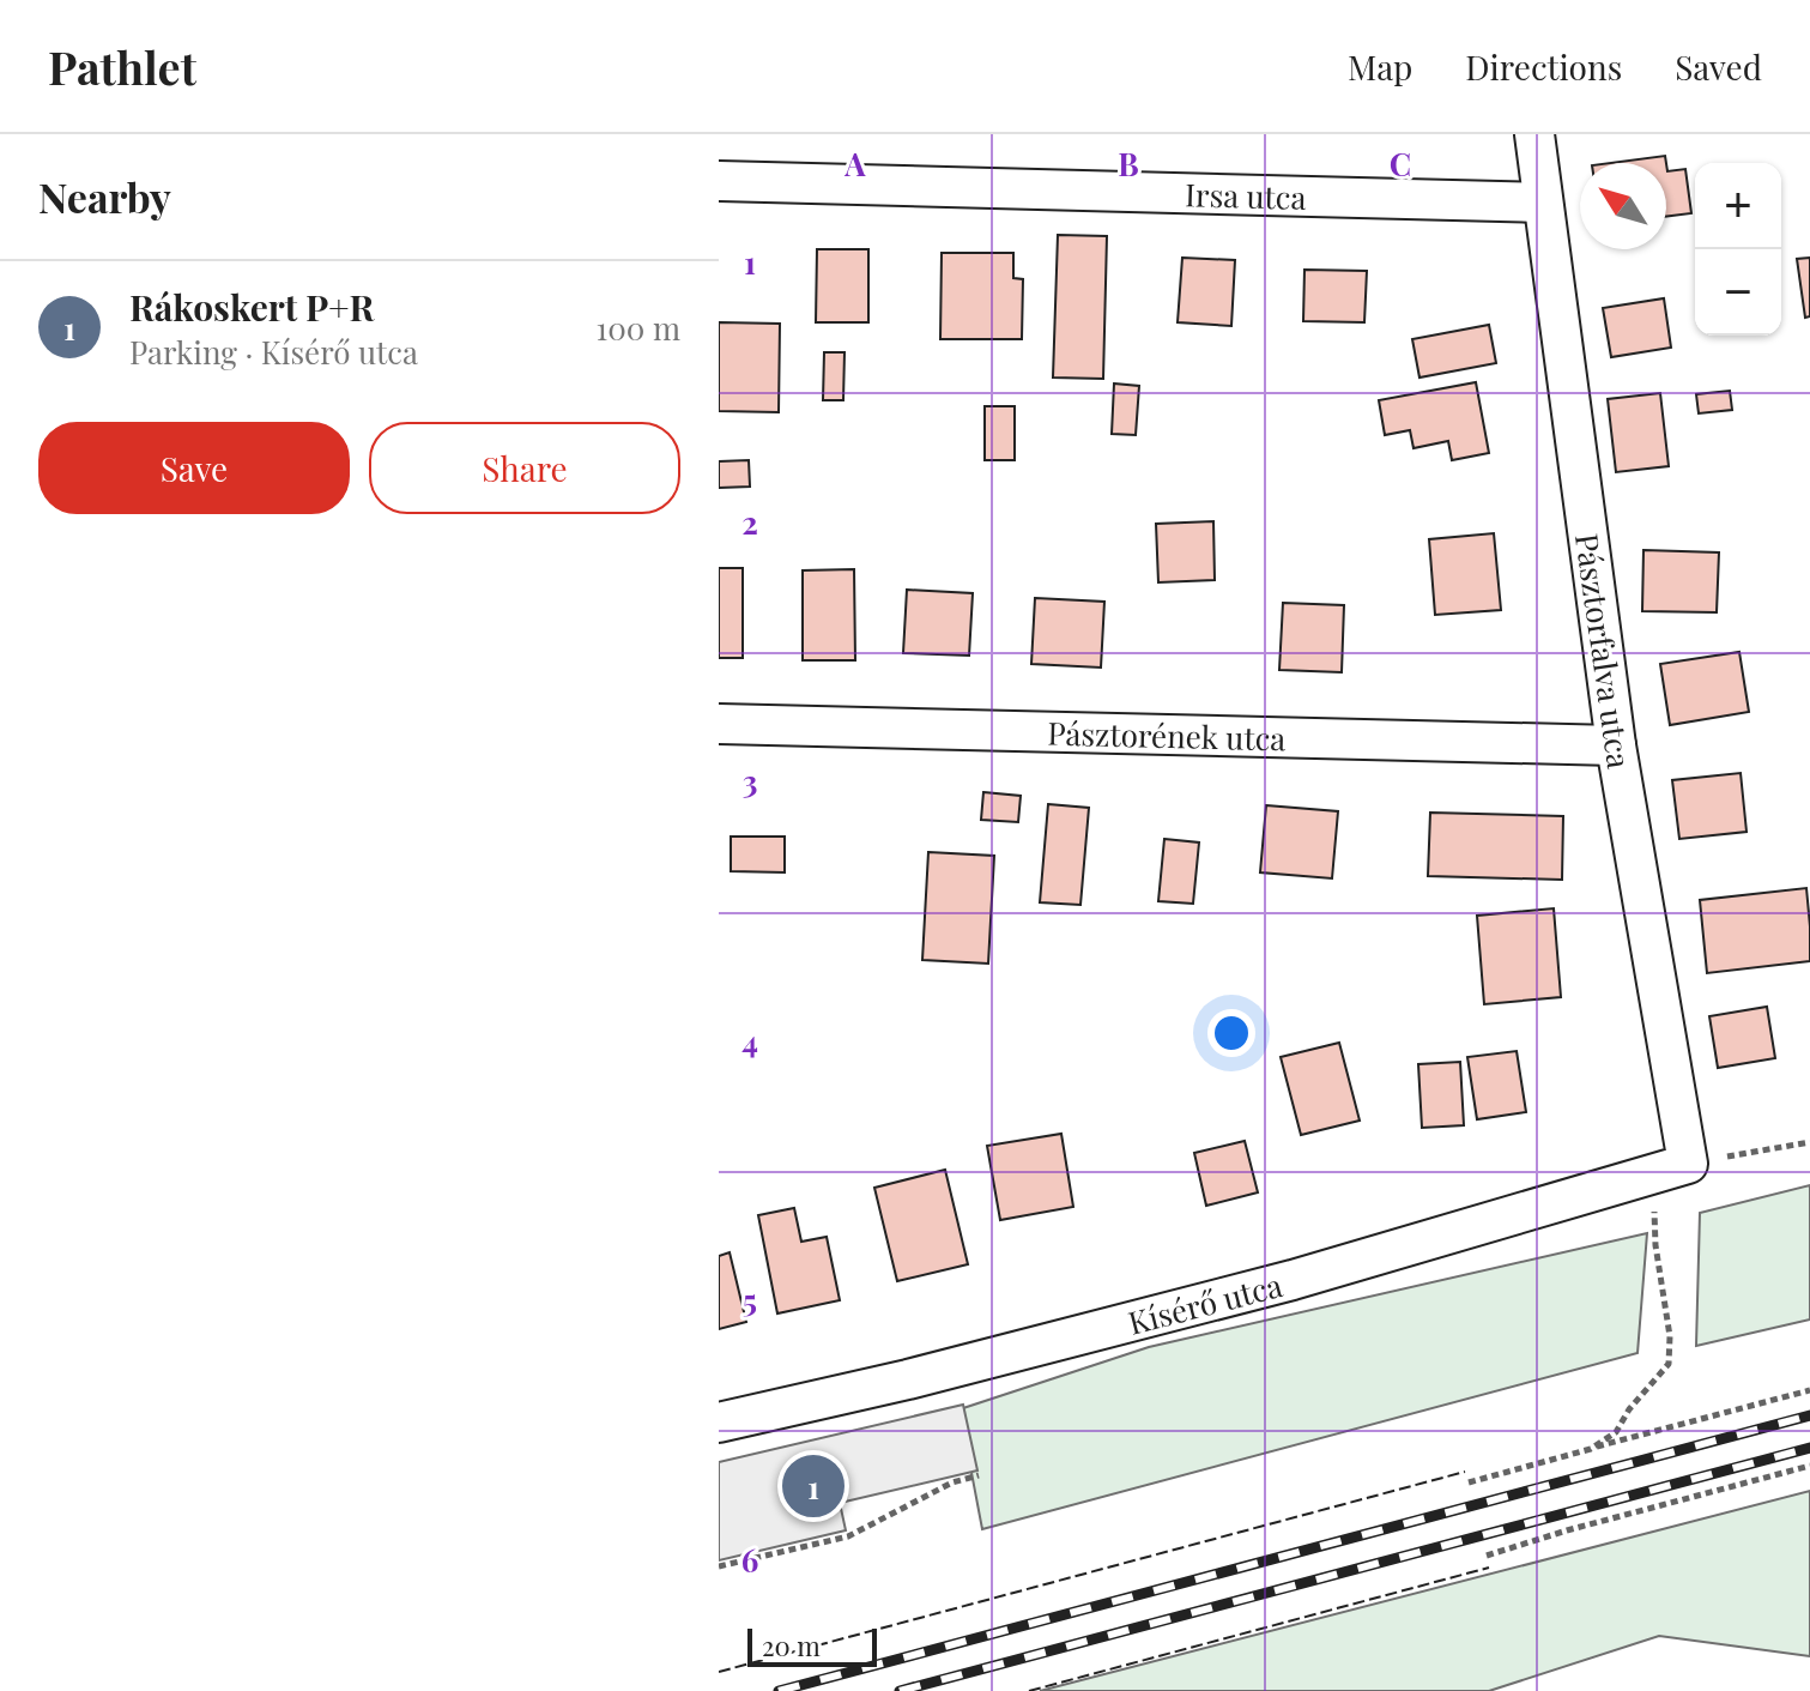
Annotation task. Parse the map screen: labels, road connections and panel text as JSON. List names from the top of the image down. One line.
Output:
{"streets":{"street":["Irsa utca","Pásztorfalva utca","Pásztorének utca","Kísérő utca"]},"crossings":[["Irsa utca","Pásztorfalva utca"],["Pásztorfalva utca","Pásztorének utca"],["Pásztorfalva utca","Kísérő utca"]],"scale_bar":"20 m","north":"top left","page":{"header":"Pathlet","nav":["Map","Directions","Saved"],"heading":"Nearby","map_buttons":["+","−"],"list":[{"mark":"1","name":"Rákoskert P+R","note":"Parking · Kísérő utca","value":"100 m"}],"buttons":["Save","Share"],"pins":"1","scale":"20 m"},"grid":{"columns":["A","B","C"],"rows":["1","2","3","4","5","6"]}}
